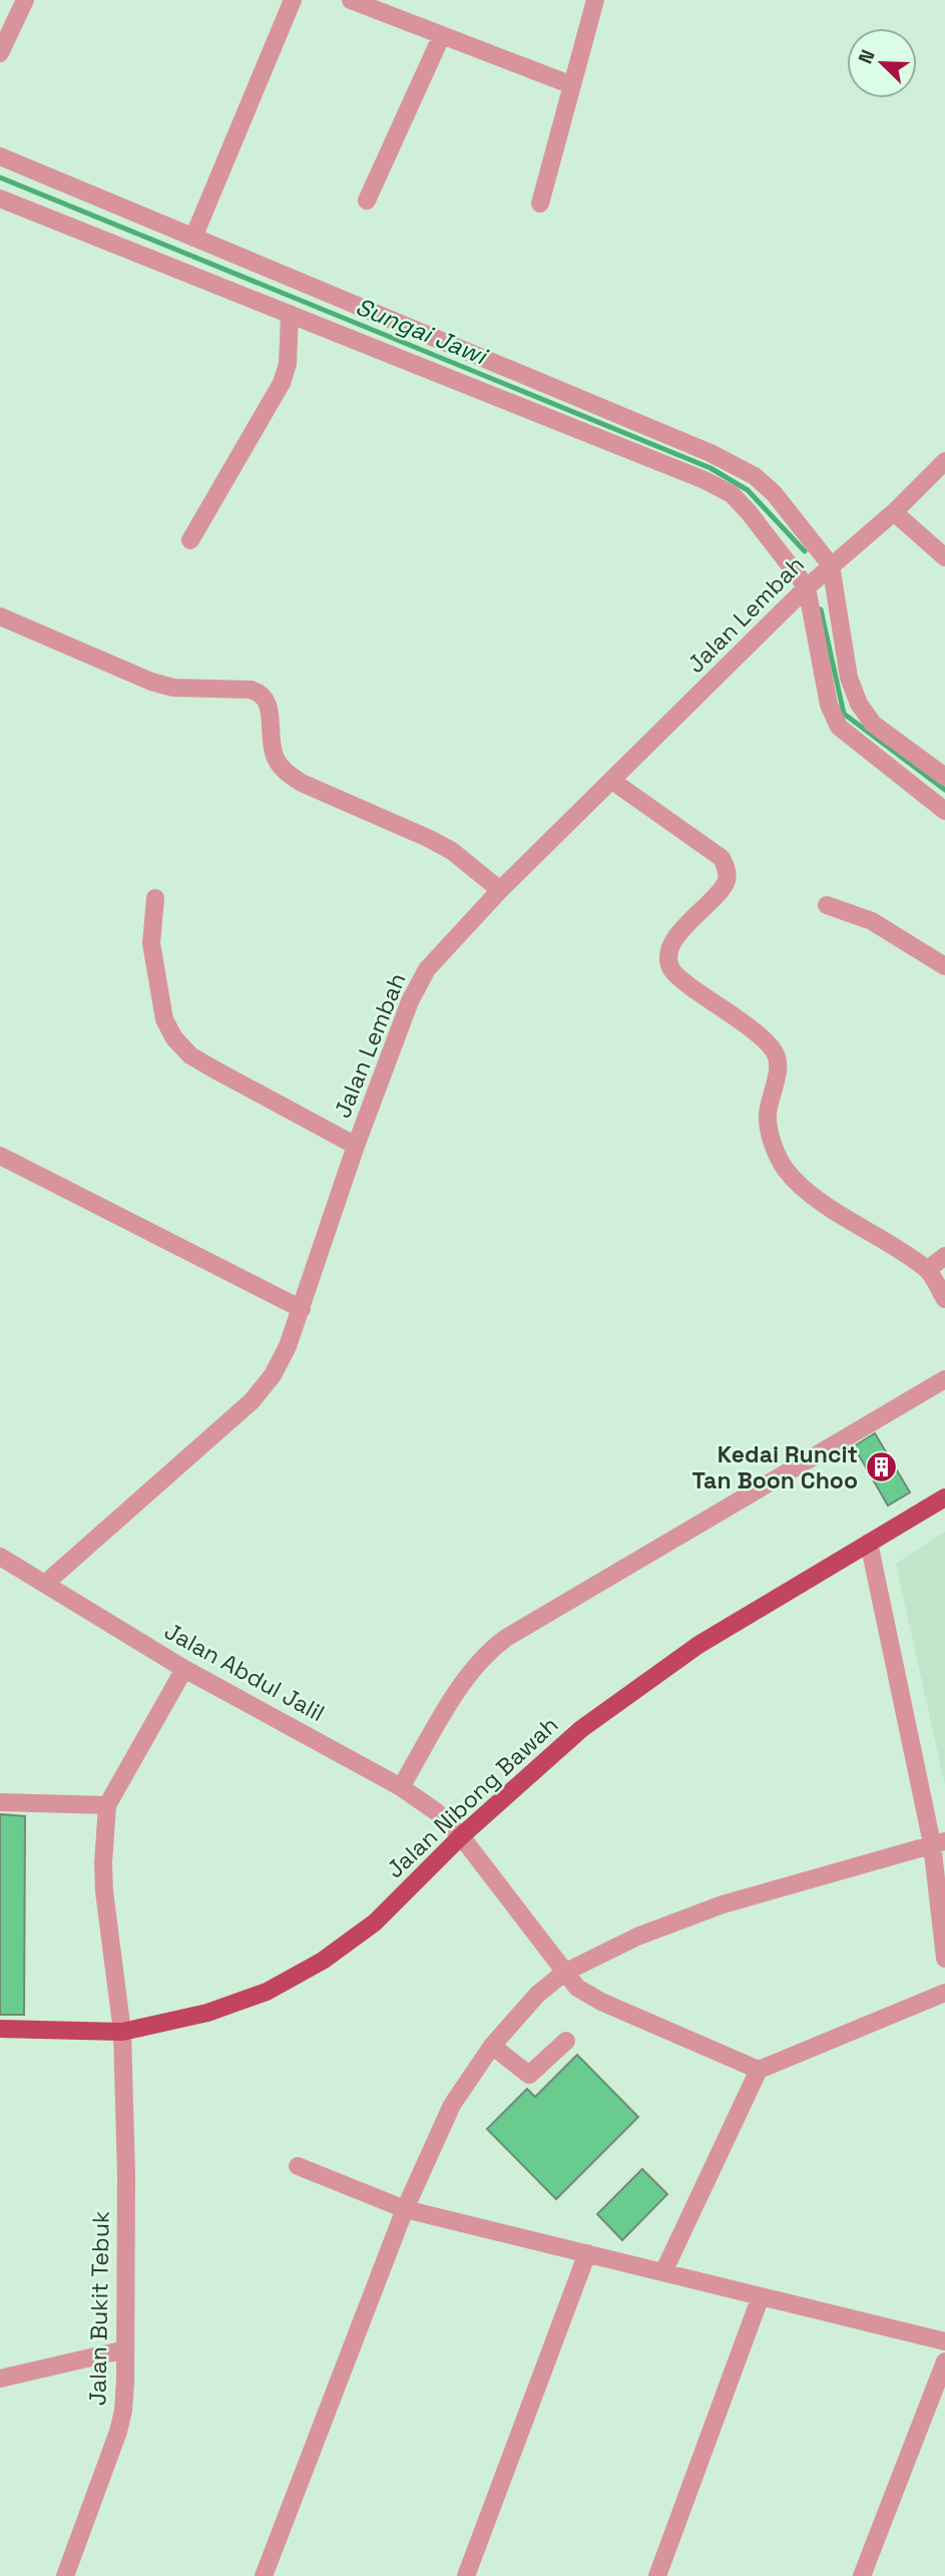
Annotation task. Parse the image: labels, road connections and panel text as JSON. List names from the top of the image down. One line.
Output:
{"streets":{"main road":["Jalan Nibong Bawah"],"street":["Jalan Lembah","Jalan Abdul Jalil","Jalan Bukit Tebuk"]},"crossings":[["Jalan Lembah","Jalan Abdul Jalil"],["Jalan Abdul Jalil","Jalan Nibong Bawah"],["Jalan Nibong Bawah","Jalan Bukit Tebuk"]],"water":["Sungai Jawi"],"places":{"building":["Kedai Runcit Tan Boon Choo"]},"north":"top left"}
